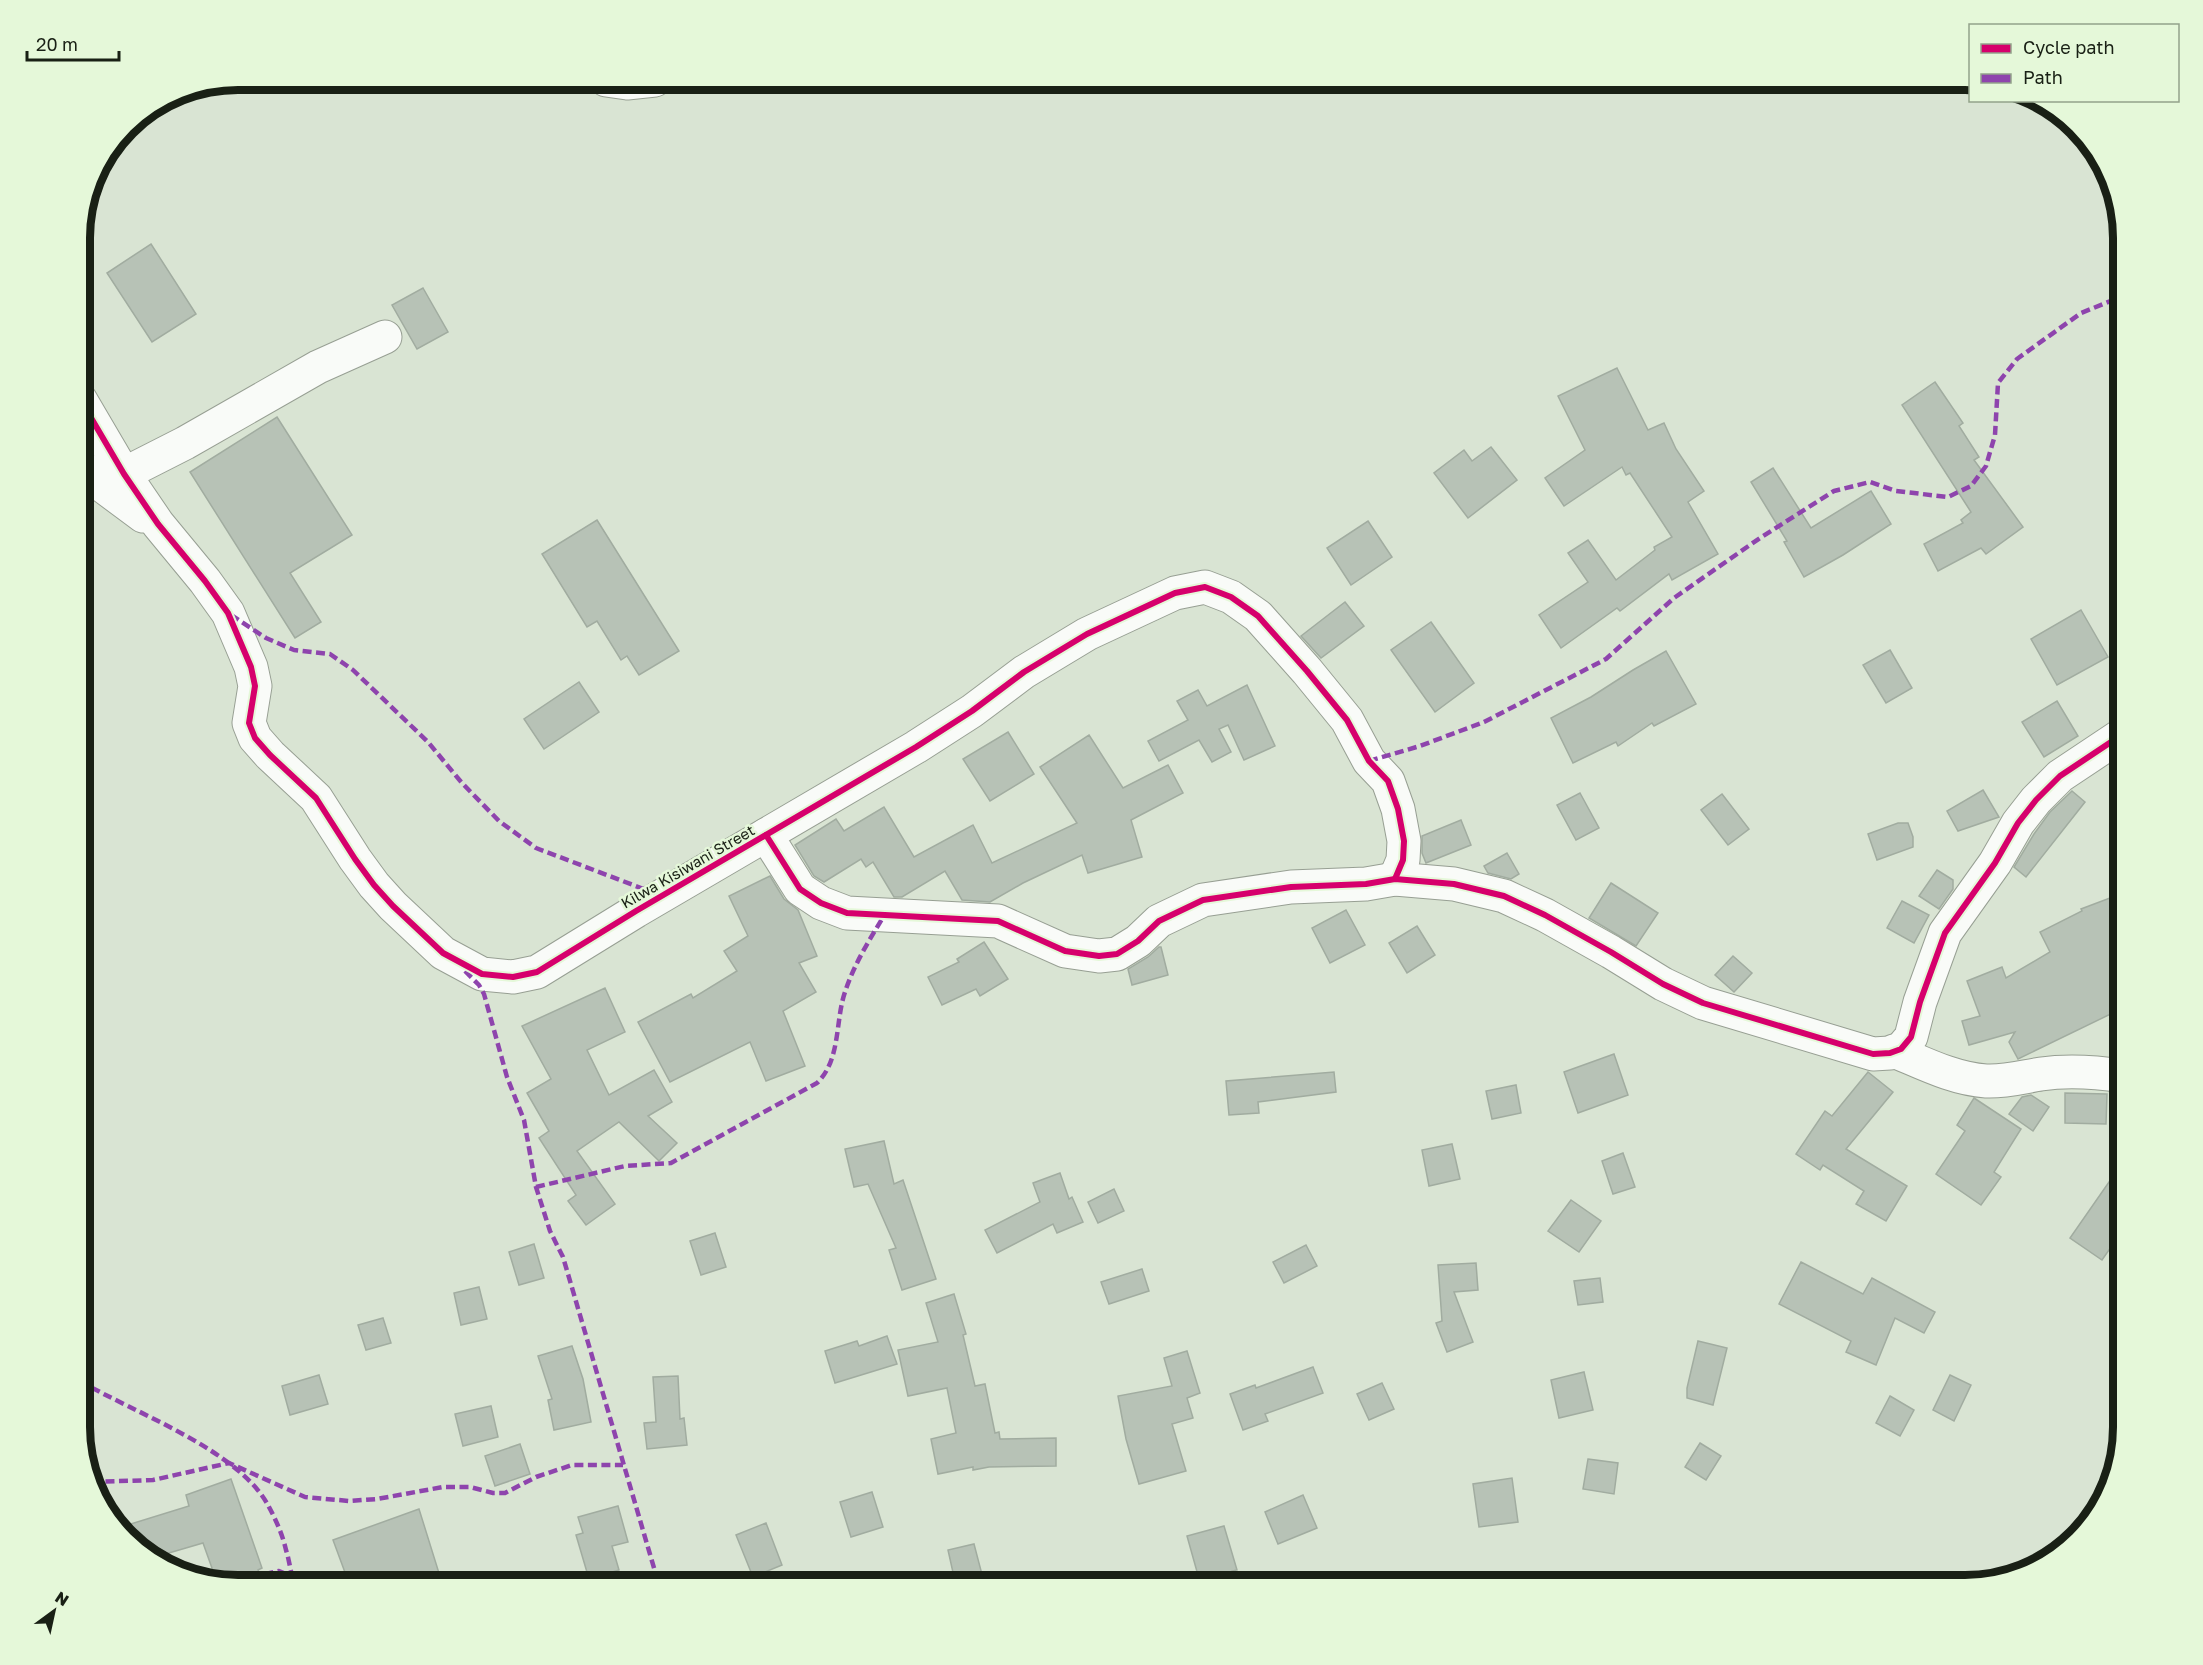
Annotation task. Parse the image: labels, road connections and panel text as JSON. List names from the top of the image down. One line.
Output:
{"streets":{"street":["Kilwa Kisiwani Street"]},"legend":["Cycle path","Path"],"scale_bar":"20 m","north":"top right"}
